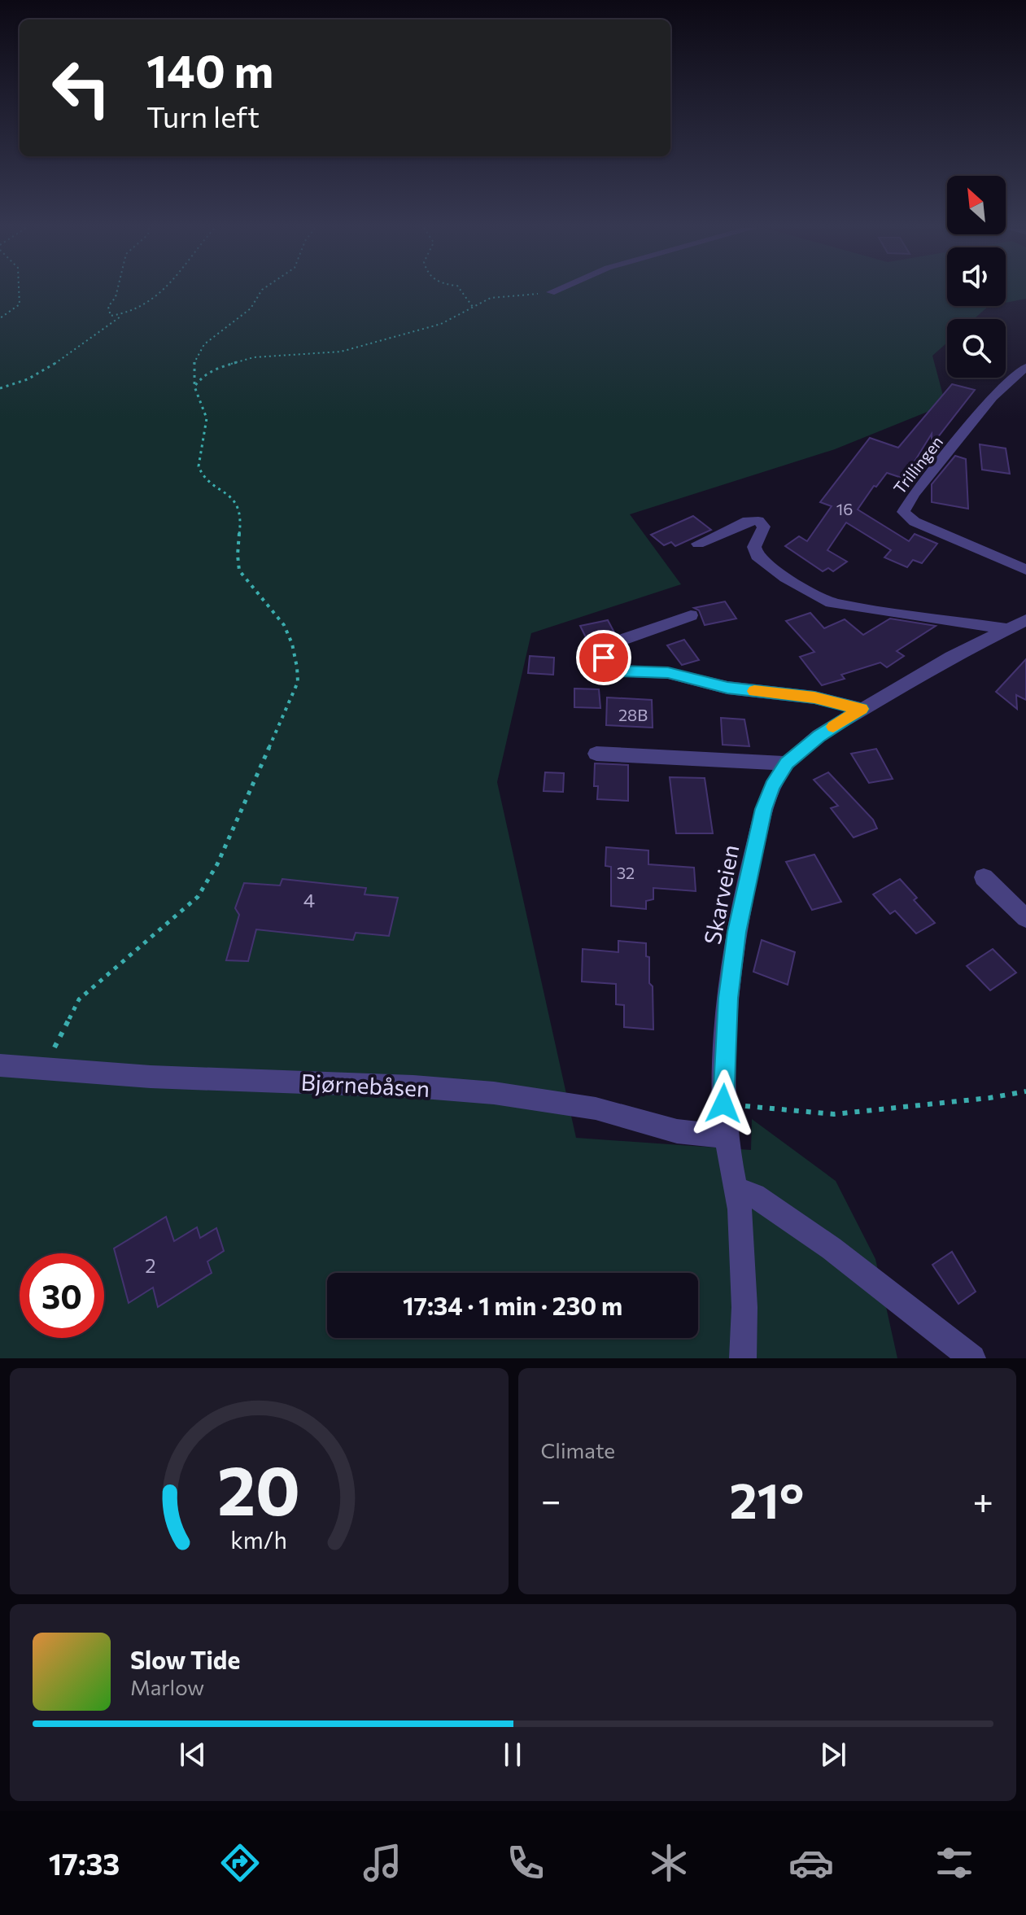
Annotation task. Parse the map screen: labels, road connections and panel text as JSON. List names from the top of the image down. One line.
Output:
{"streets":{"street":["Trillingen","Skarveien","Bjørnebåsen"]},"crossings":[["Skarveien","Bjørnebåsen"]],"house_numbers":["16","28B","32","4","2"],"north":"top left","page":{"turn":["140 m","Turn left"],"limit":"30","trip":"17:34 · 1 min · 230 m","tile":"Climate","heat":["−","21°","+"],"song":["Slow Tide","Marlow"],"tabs":"17:33","gauge":["20","km/h"]}}
